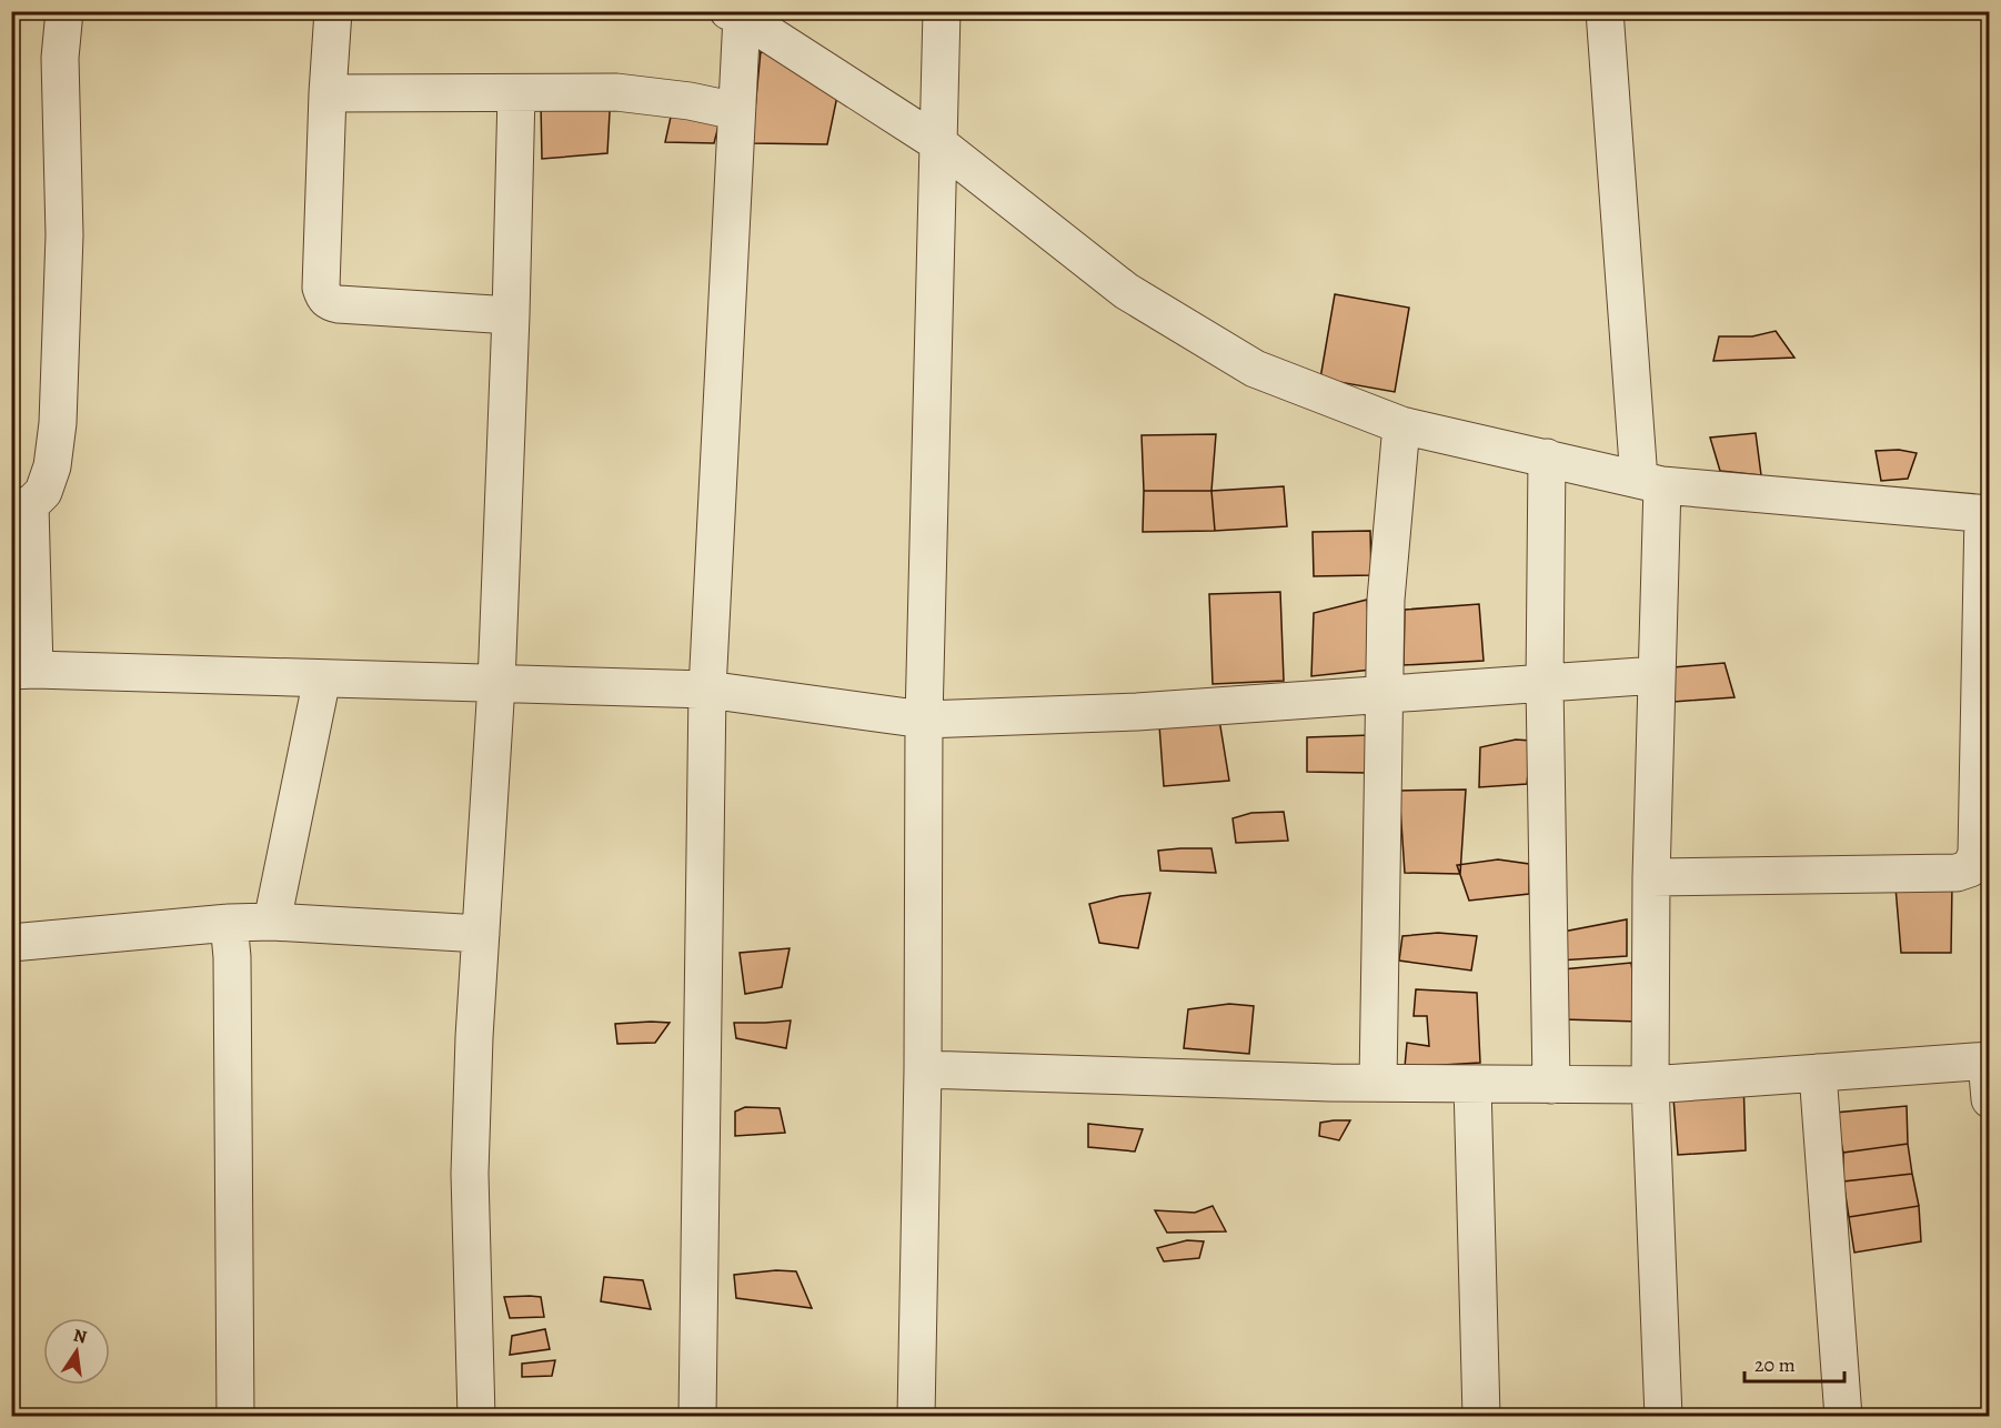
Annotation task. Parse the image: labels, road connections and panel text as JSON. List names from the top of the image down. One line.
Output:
{"scale_bar":"20 m","north":"top"}
